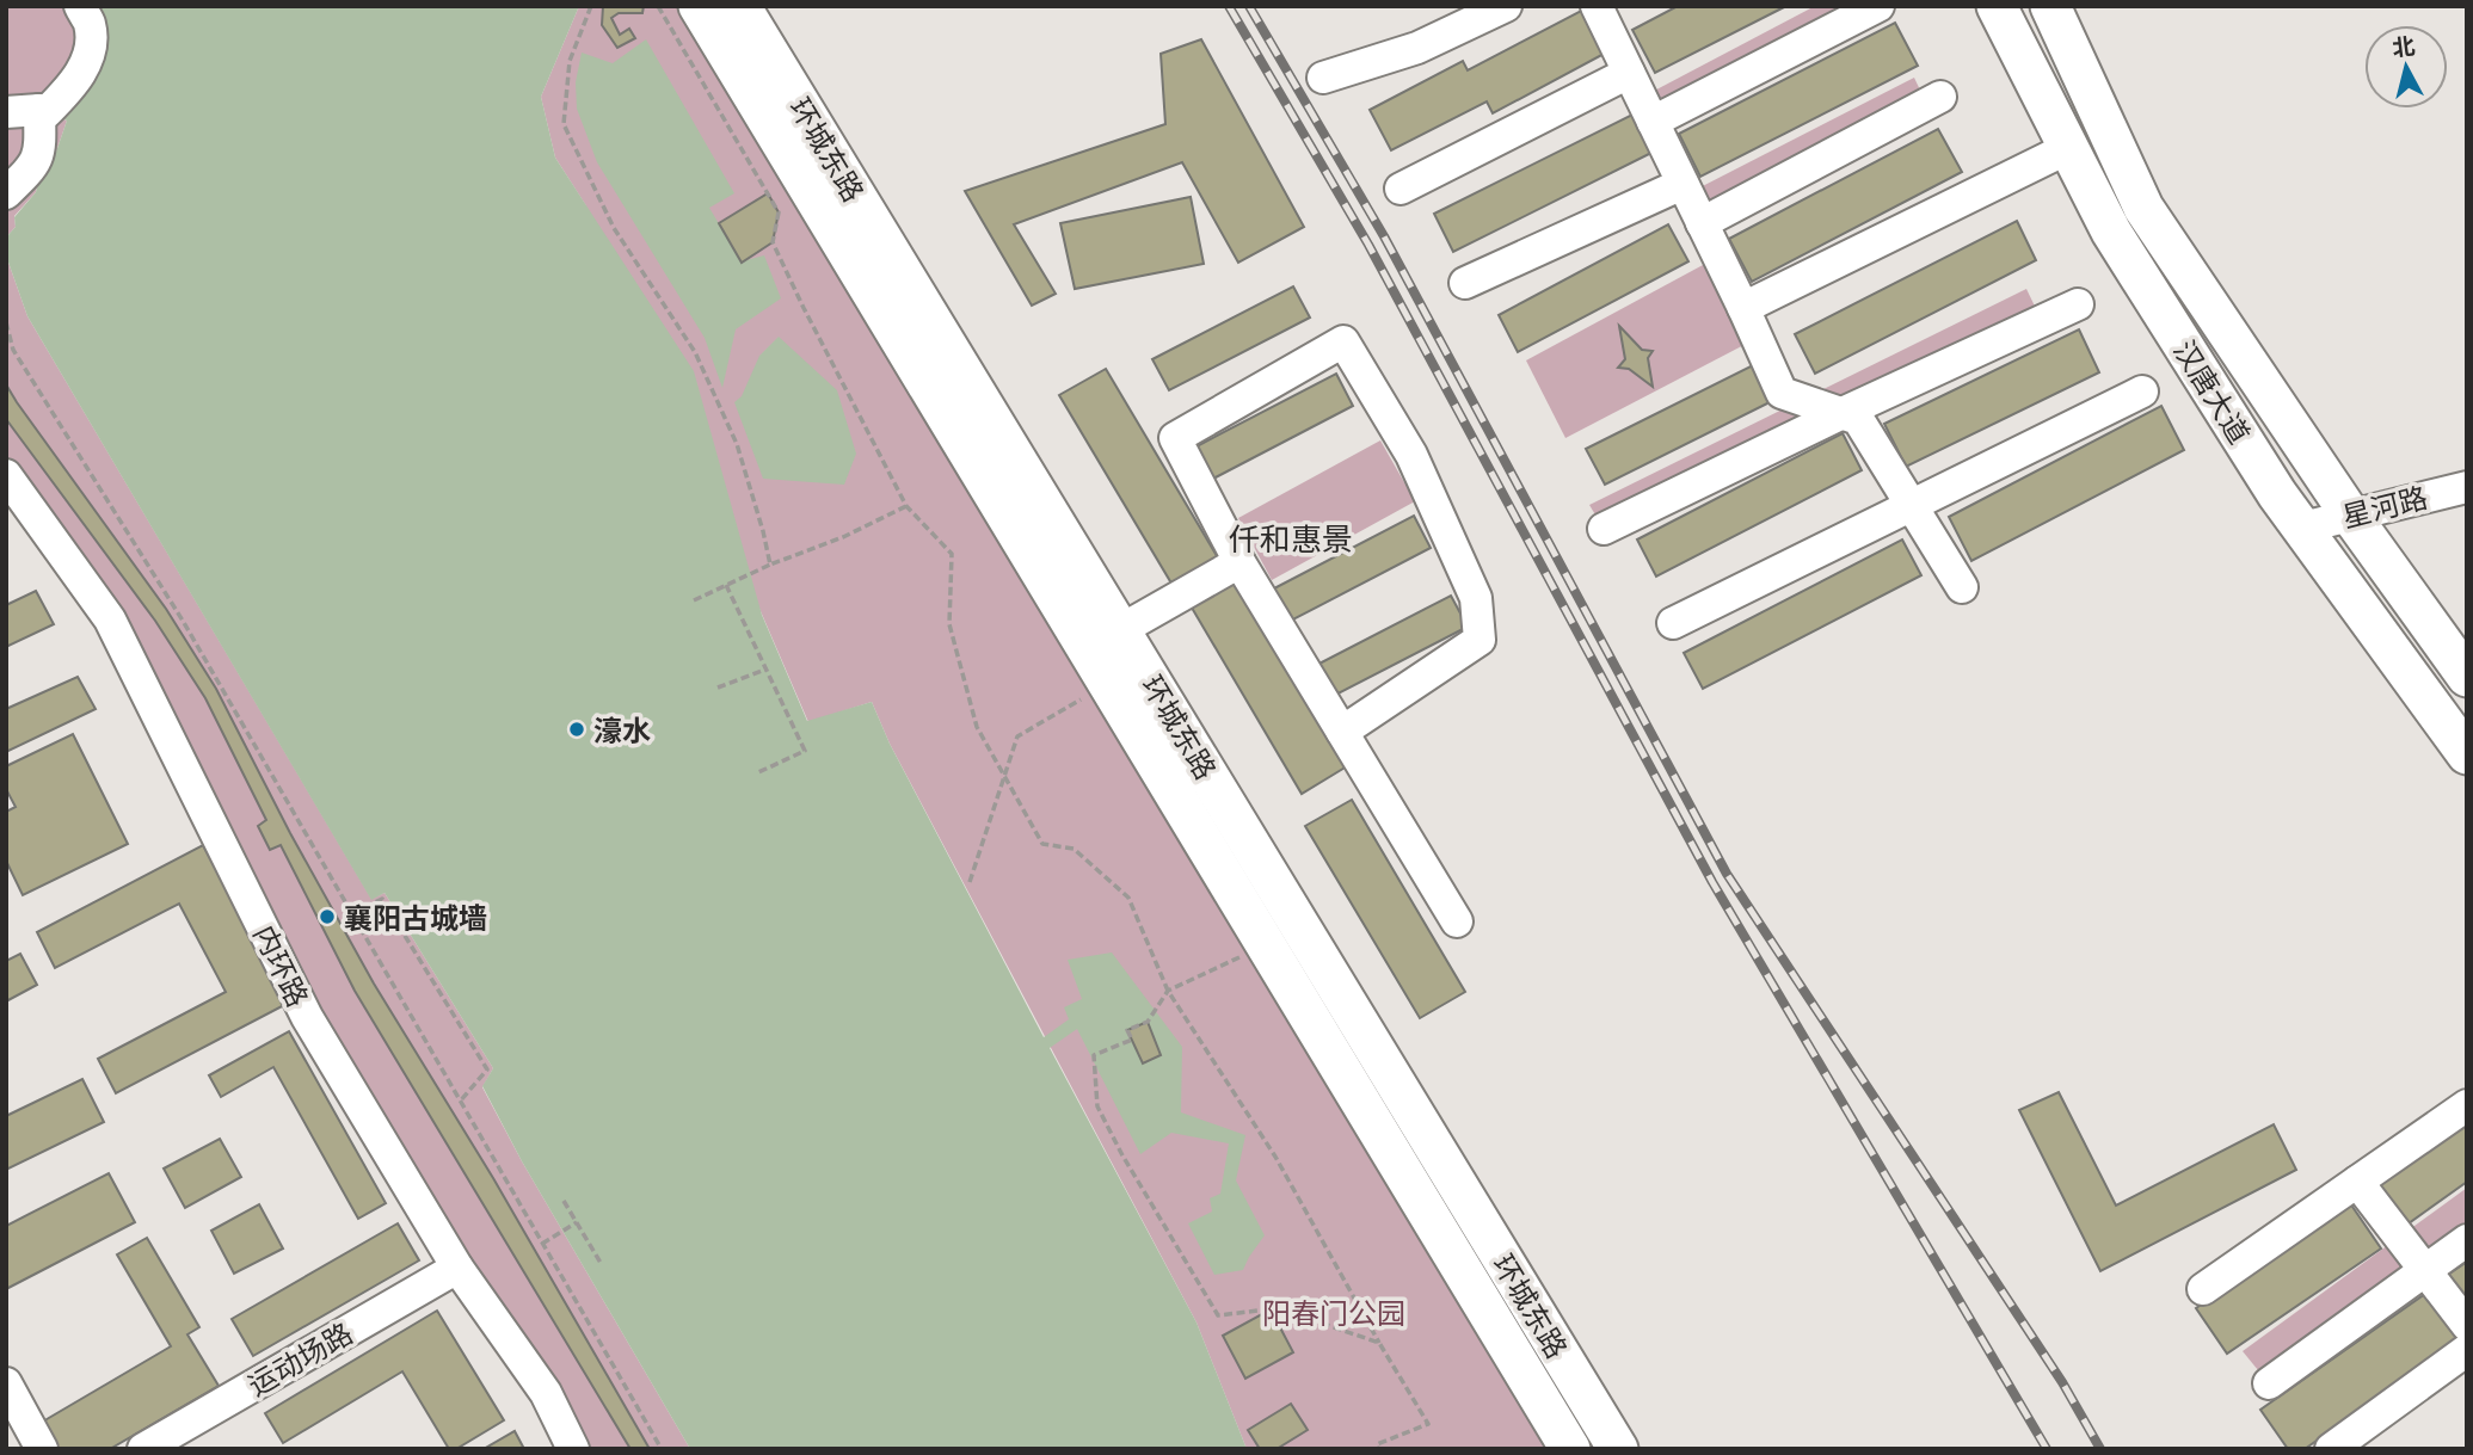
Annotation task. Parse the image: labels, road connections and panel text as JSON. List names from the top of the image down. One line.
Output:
{"streets":{"main road":["环城东路","汉唐大道"],"street":["星河路","内环路","运动场路"]},"crossings":[["汉唐大道","星河路"],["内环路","运动场路"]],"districts":["仟和惠景"],"parks":["阳春门公园"],"places":["濠水","襄阳古城墙"],"north":"top"}
